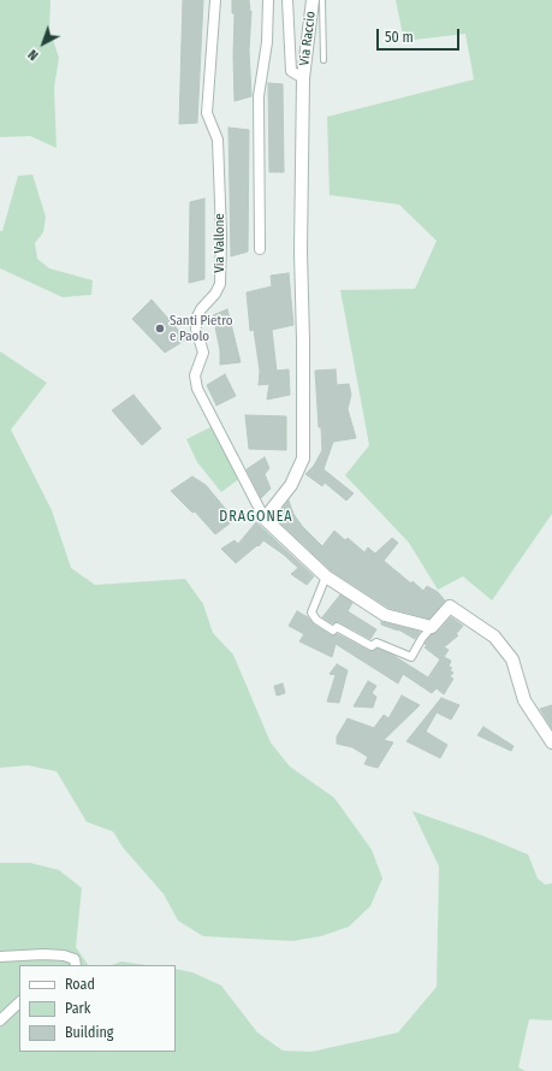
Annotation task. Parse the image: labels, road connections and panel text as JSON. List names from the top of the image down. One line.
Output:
{"streets":{"street":["Via Raccio","Via Vallone"]},"districts":["DRAGONEA"],"places":["Santi Pietro e Paolo"],"legend":["Road","Park","Building"],"scale_bar":"50 m","north":"bottom left"}
